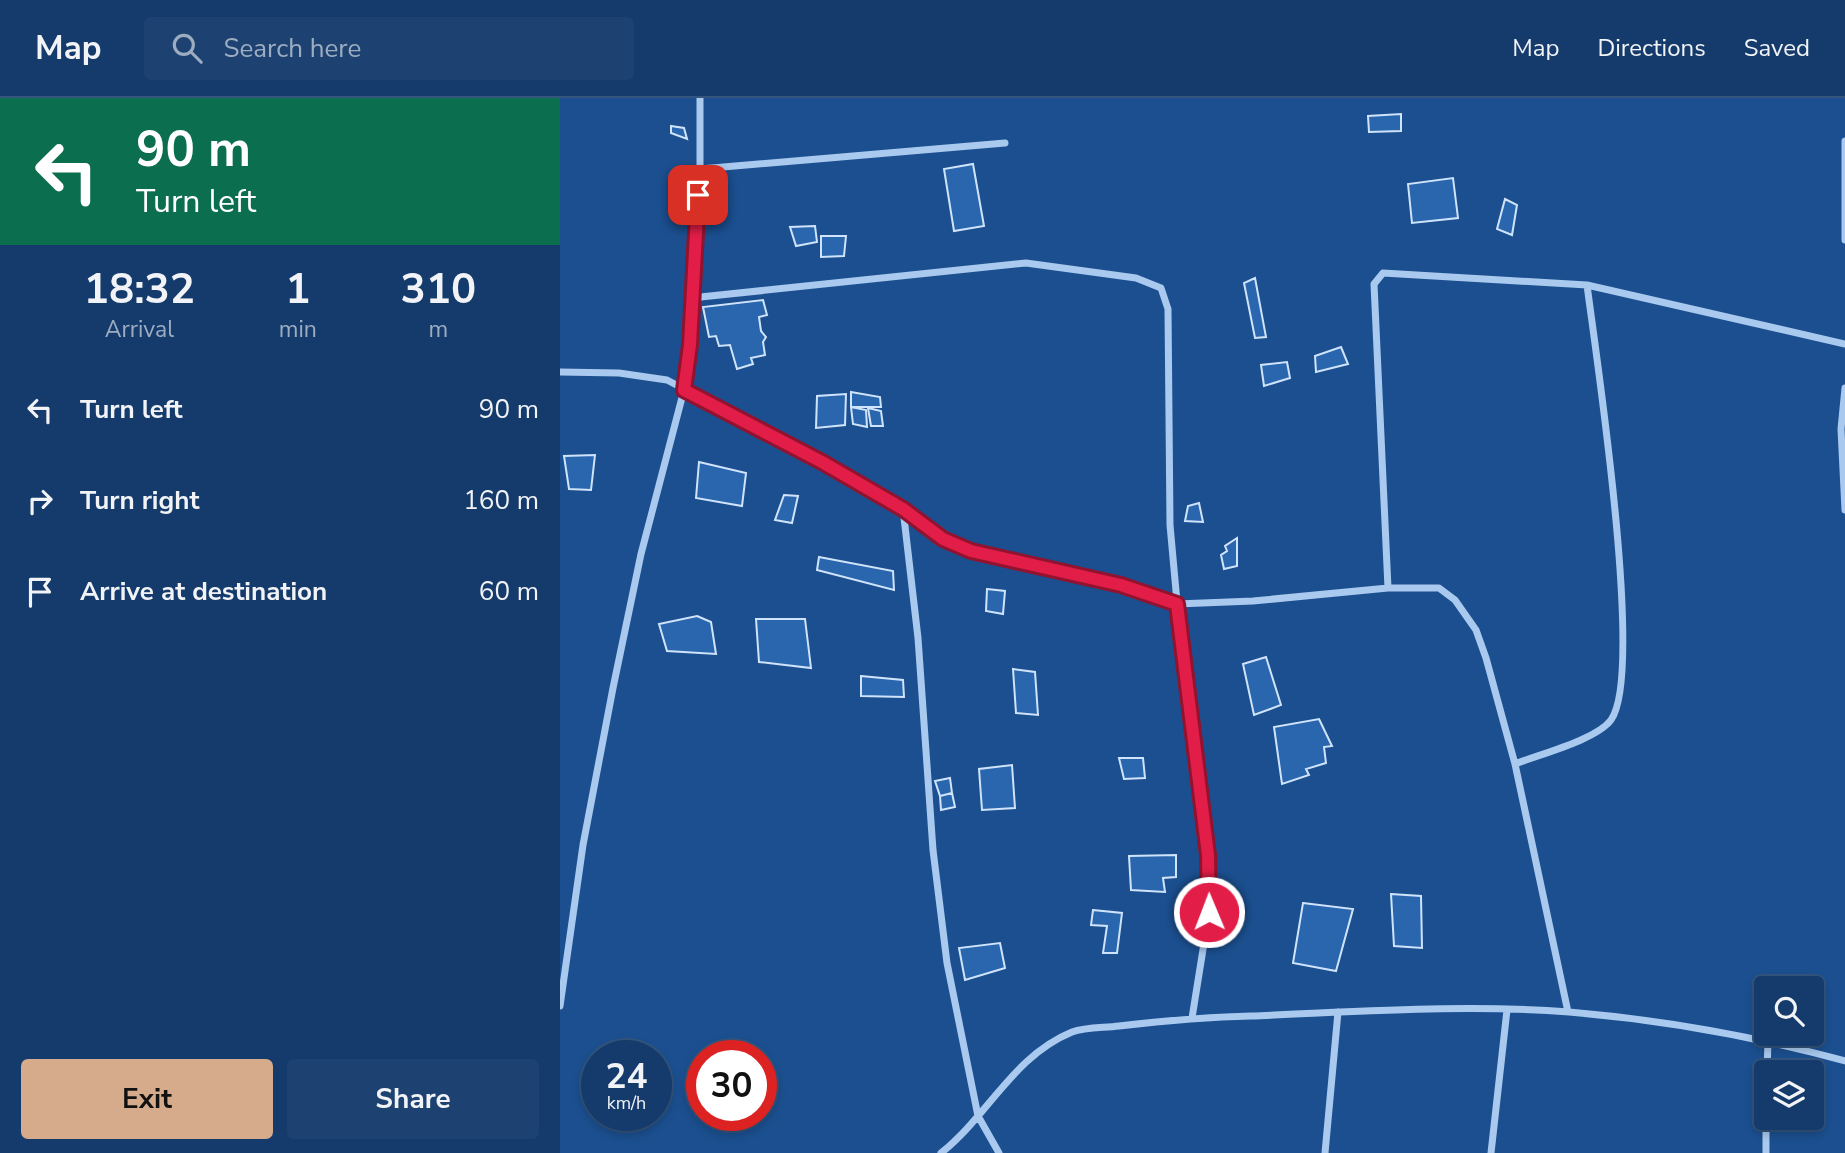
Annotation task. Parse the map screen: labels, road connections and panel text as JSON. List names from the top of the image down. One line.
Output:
{"page":{"header":"Map","search":"Search here","nav":["Map","Directions","Saved"],"turn":["90 m","Turn left"],"eta":["18:32","Arrival","1","min","310","m"],"list":[{"name":"Turn left","value":"90 m"},{"name":"Turn right","value":"160 m"},{"name":"Arrive at destination","value":"60 m"}],"speed":"24 km/h","limit":"30","buttons":["Exit","Share"]}}
